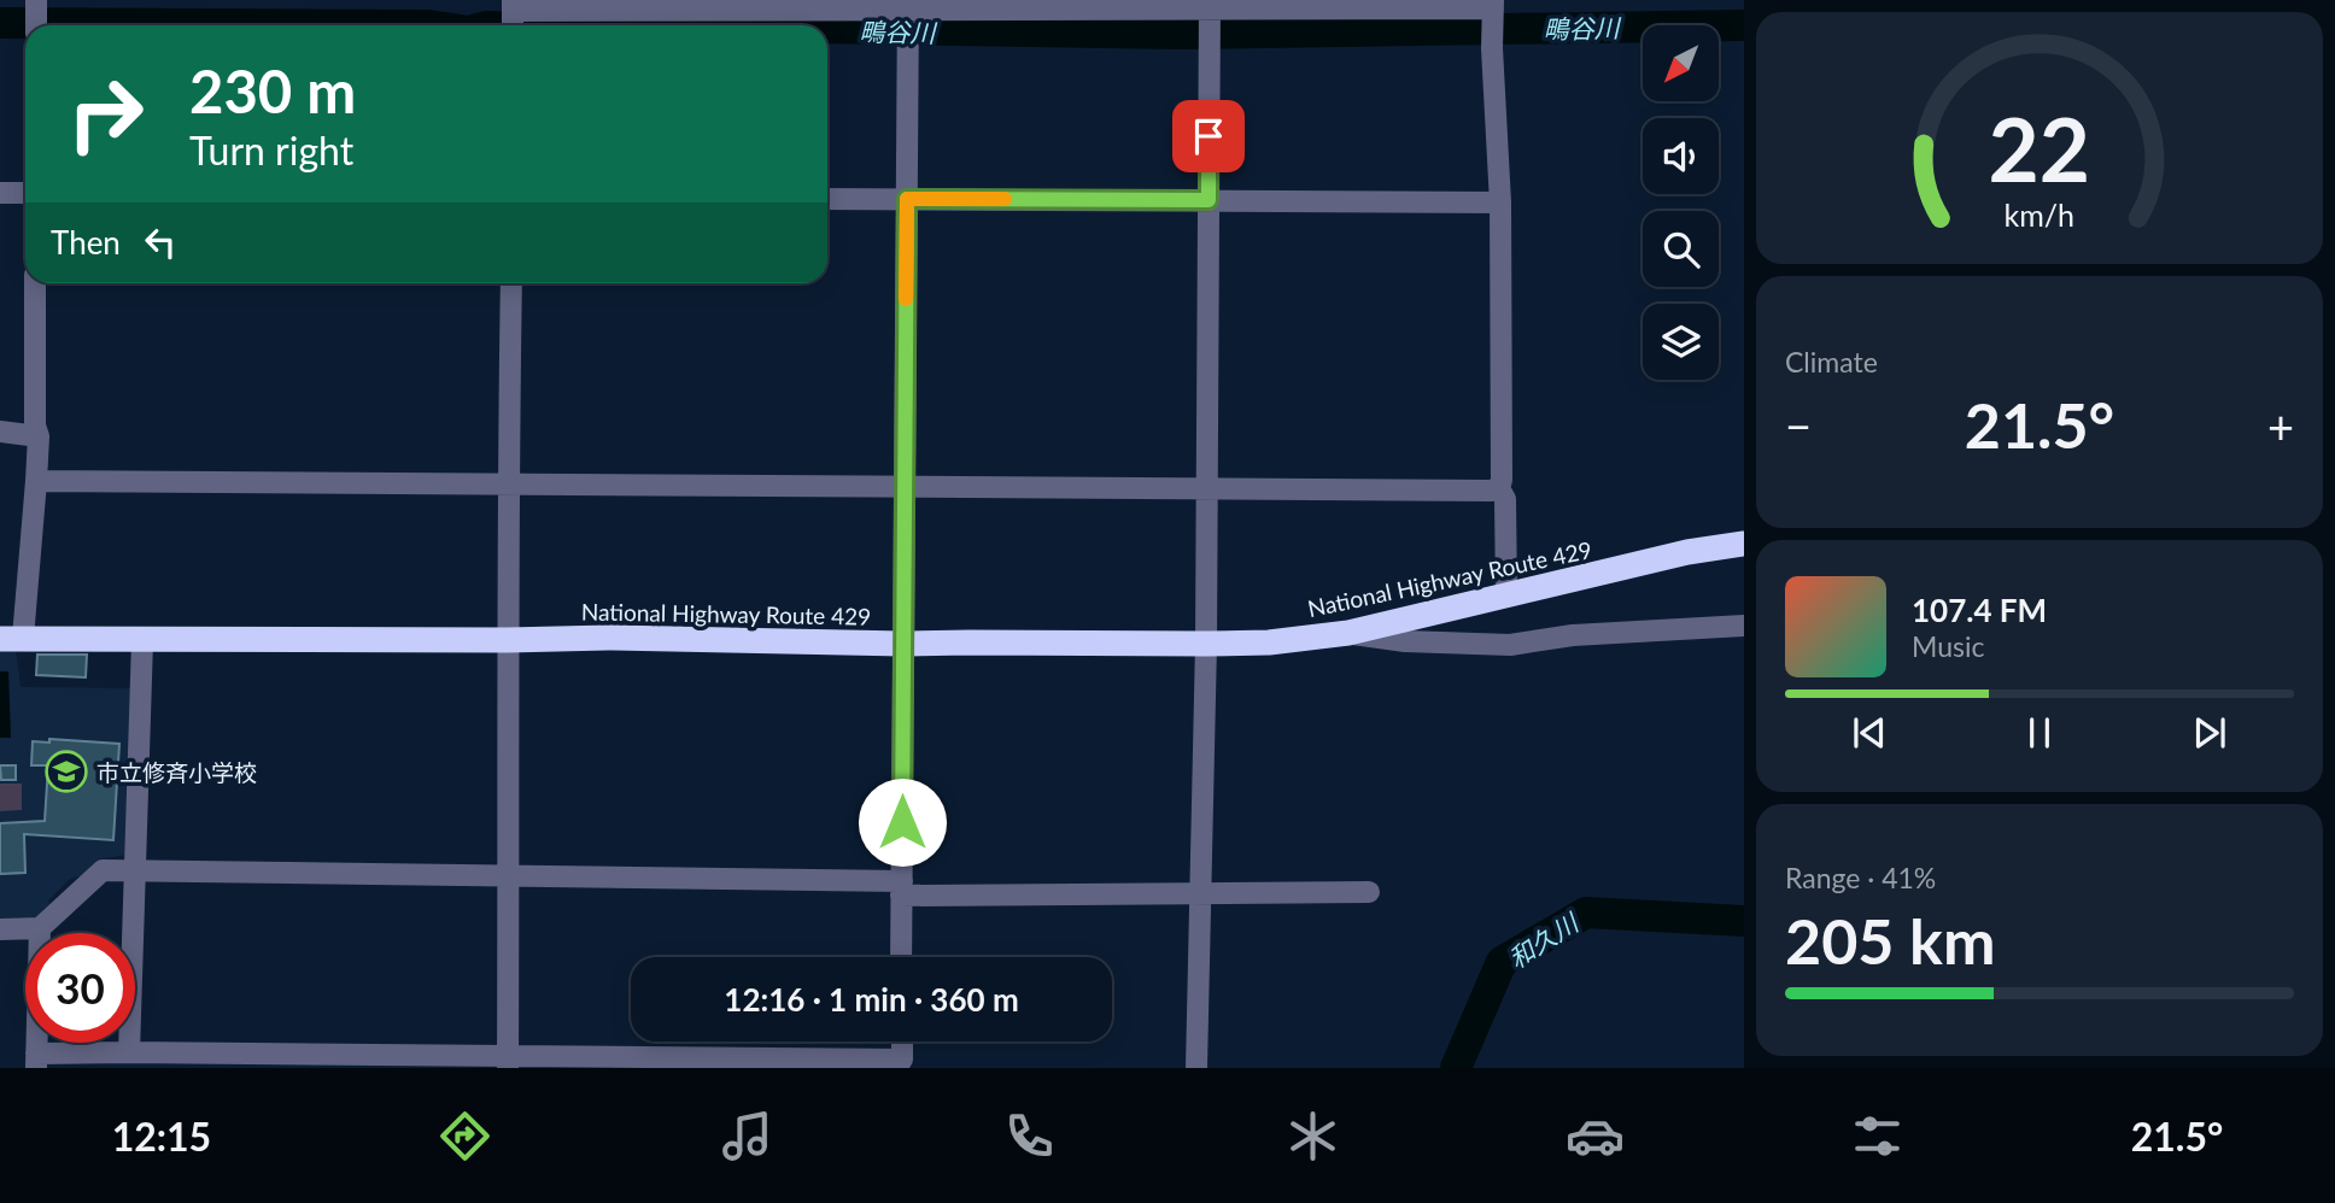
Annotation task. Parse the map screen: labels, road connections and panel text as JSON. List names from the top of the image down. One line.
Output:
{"streets":{"highway":["National Highway Route 429"]},"water":["鴫谷川","和久川"],"places":{"school or university":["市立修斉小学校"]},"north":"bottom left","page":{"turn":["230 m","Turn right"],"then":"Then","tile":["Climate",["Range · 41%","205 km"]],"heat":["−","21.5°","+"],"song":["107.4 FM","Music"],"limit":"30","trip":"12:16 · 1 min · 360 m","tabs":["12:15","21.5°"],"gauge":["22","km/h"]}}
